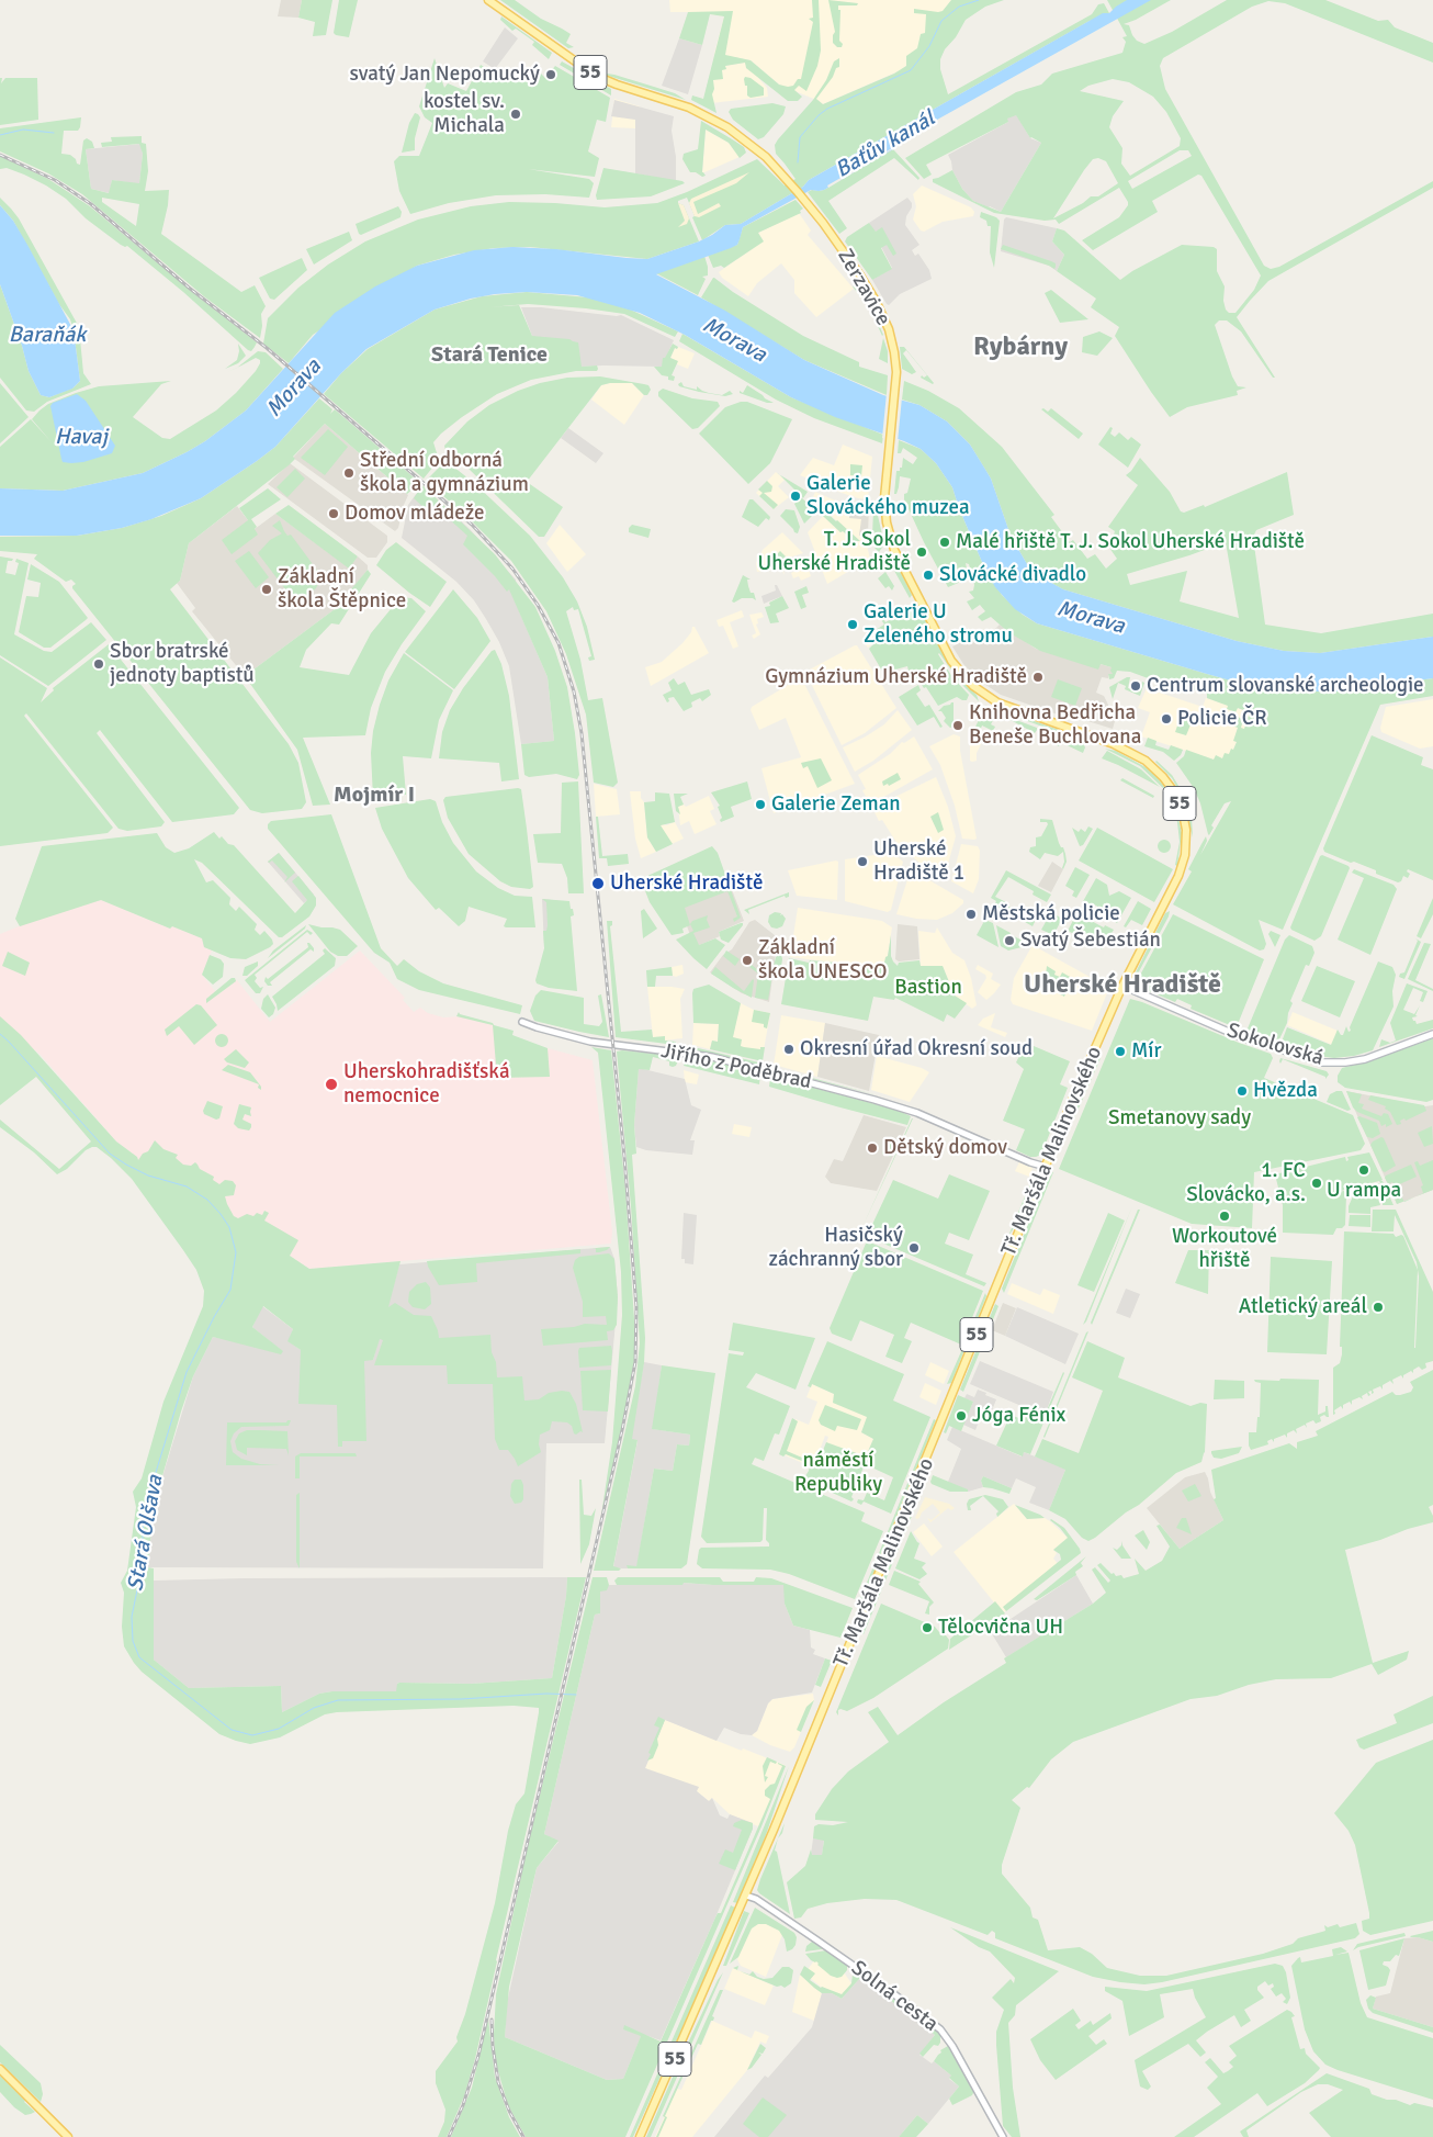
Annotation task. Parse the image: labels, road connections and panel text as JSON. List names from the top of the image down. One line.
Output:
{"streets":{"main road":["55","Zerzavice","Sokolovská","Tř. Maršála Malinovského"],"street":["Jiřího z Poděbrad","Solná cesta"]},"crossings":[["Zerzavice","Sokolovská"],["Zerzavice","Tř. Maršála Malinovského"],["Sokolovská","Tř. Maršála Malinovského"],["Jiřího z Poděbrad","Tř. Maršála Malinovského"],["Tř. Maršála Malinovského","Solná cesta"]],"districts":["Rybárny","Stará Tenice","Mojmír I","Uherské Hradiště"],"water":["Baťův kanál","Baraňák","Morava","Havaj","Stará Olšava"],"parks":["Bastion","Smetanovy sady","náměstí Republiky"],"places":["svatý Jan Nepomucký","kostel sv. Michala","Střední odborná škola a gymnázium","Galerie Slováckého muzea","Domov mládeže","Malé hřiště T. J. Sokol Uherské Hradiště","T. J. Sokol Uherské Hradiště","Slovácké divadlo","Základní škola Štěpnice","Galerie U Zeleného stromu","Sbor bratrské jednoty baptistů","Gymnázium Uherské Hradiště","Centrum slovanské archeologie","Policie ČR","Knihovna Bedřicha Beneše Buchlovana","Galerie Zeman","Uherské Hradiště 1","Uherské Hradiště","Městská policie","Svatý Šebestián","Základní škola UNESCO","Okresní úřad Okresní soud","Mír","Uherskohradišťská nemocnice","Hvězda","Dětský domov","U rampa","1. FC Slovácko, a.s.","Workoutové hřiště","Hasičský záchranný sbor","Atletický areál","Jóga Fénix","Tělocvična UH"]}
